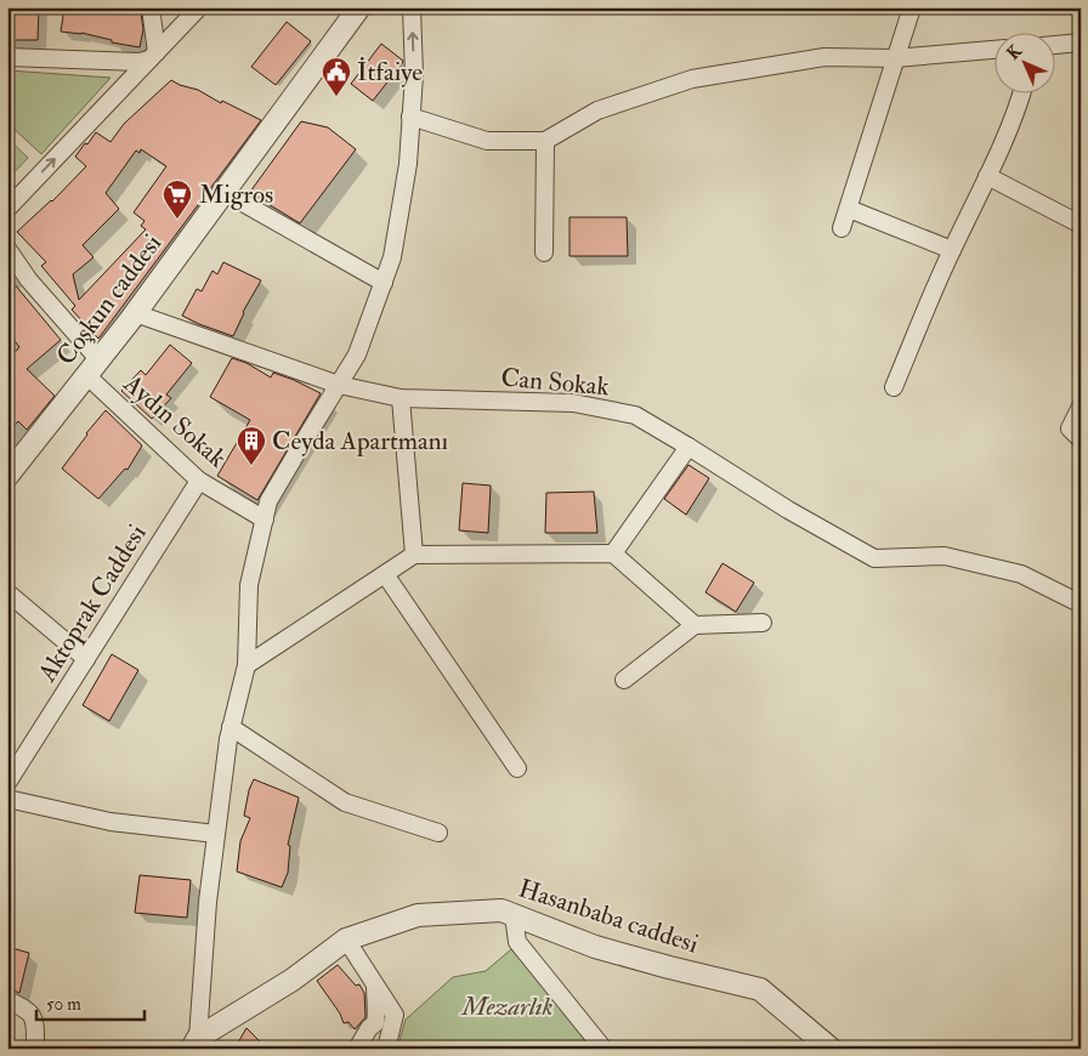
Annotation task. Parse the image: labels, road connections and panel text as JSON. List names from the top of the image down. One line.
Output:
{"streets":{"street":["Coşkun caddesi","Can Sokak","Aydın Sokak","Aktoprak Caddesi","Hasanbaba caddesi"]},"crossings":[["Coşkun caddesi","Can Sokak"],["Coşkun caddesi","Aydın Sokak"],["Aydın Sokak","Aktoprak Caddesi"]],"parks":["Mezarlık"],"places":{"public building":["İtfaiye"],"supermarket":["Migros"],"building":["Ceyda Apartmanı"]},"scale_bar":"50 m","north":"top left"}
